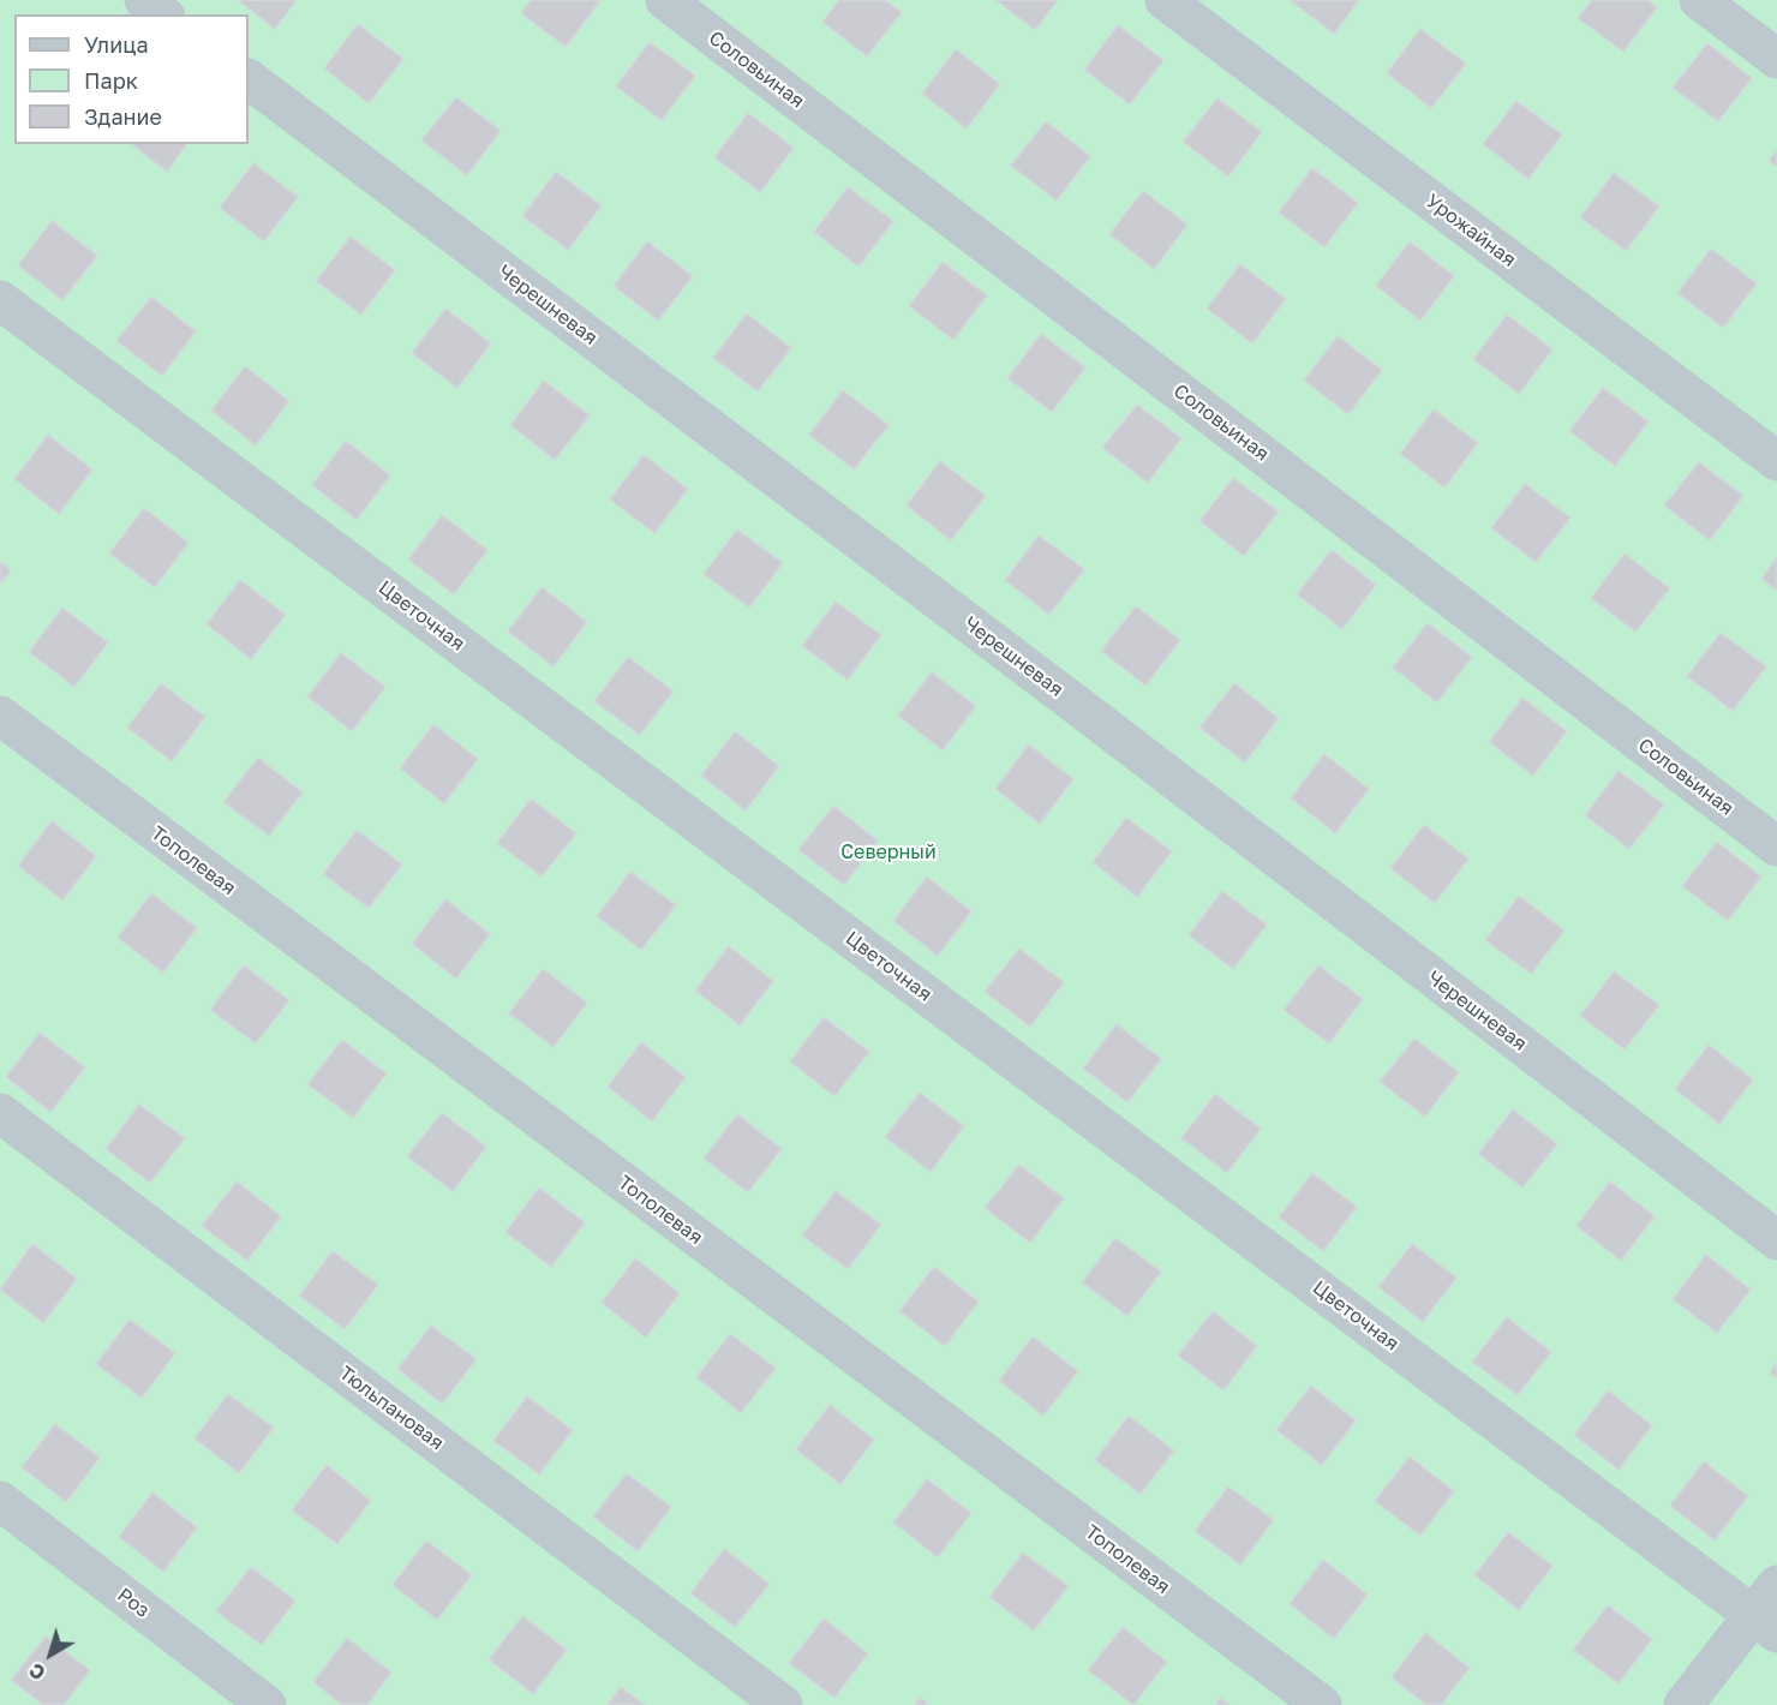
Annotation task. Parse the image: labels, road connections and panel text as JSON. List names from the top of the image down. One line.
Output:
{"streets":{"street":["Соловьиная","Урожайная","Черешневая","Цветочная","Тополевая","Тюльпановая","Роз"]},"parks":["Северный"],"legend":["Улица","Парк","Здание"],"north":"bottom left"}
